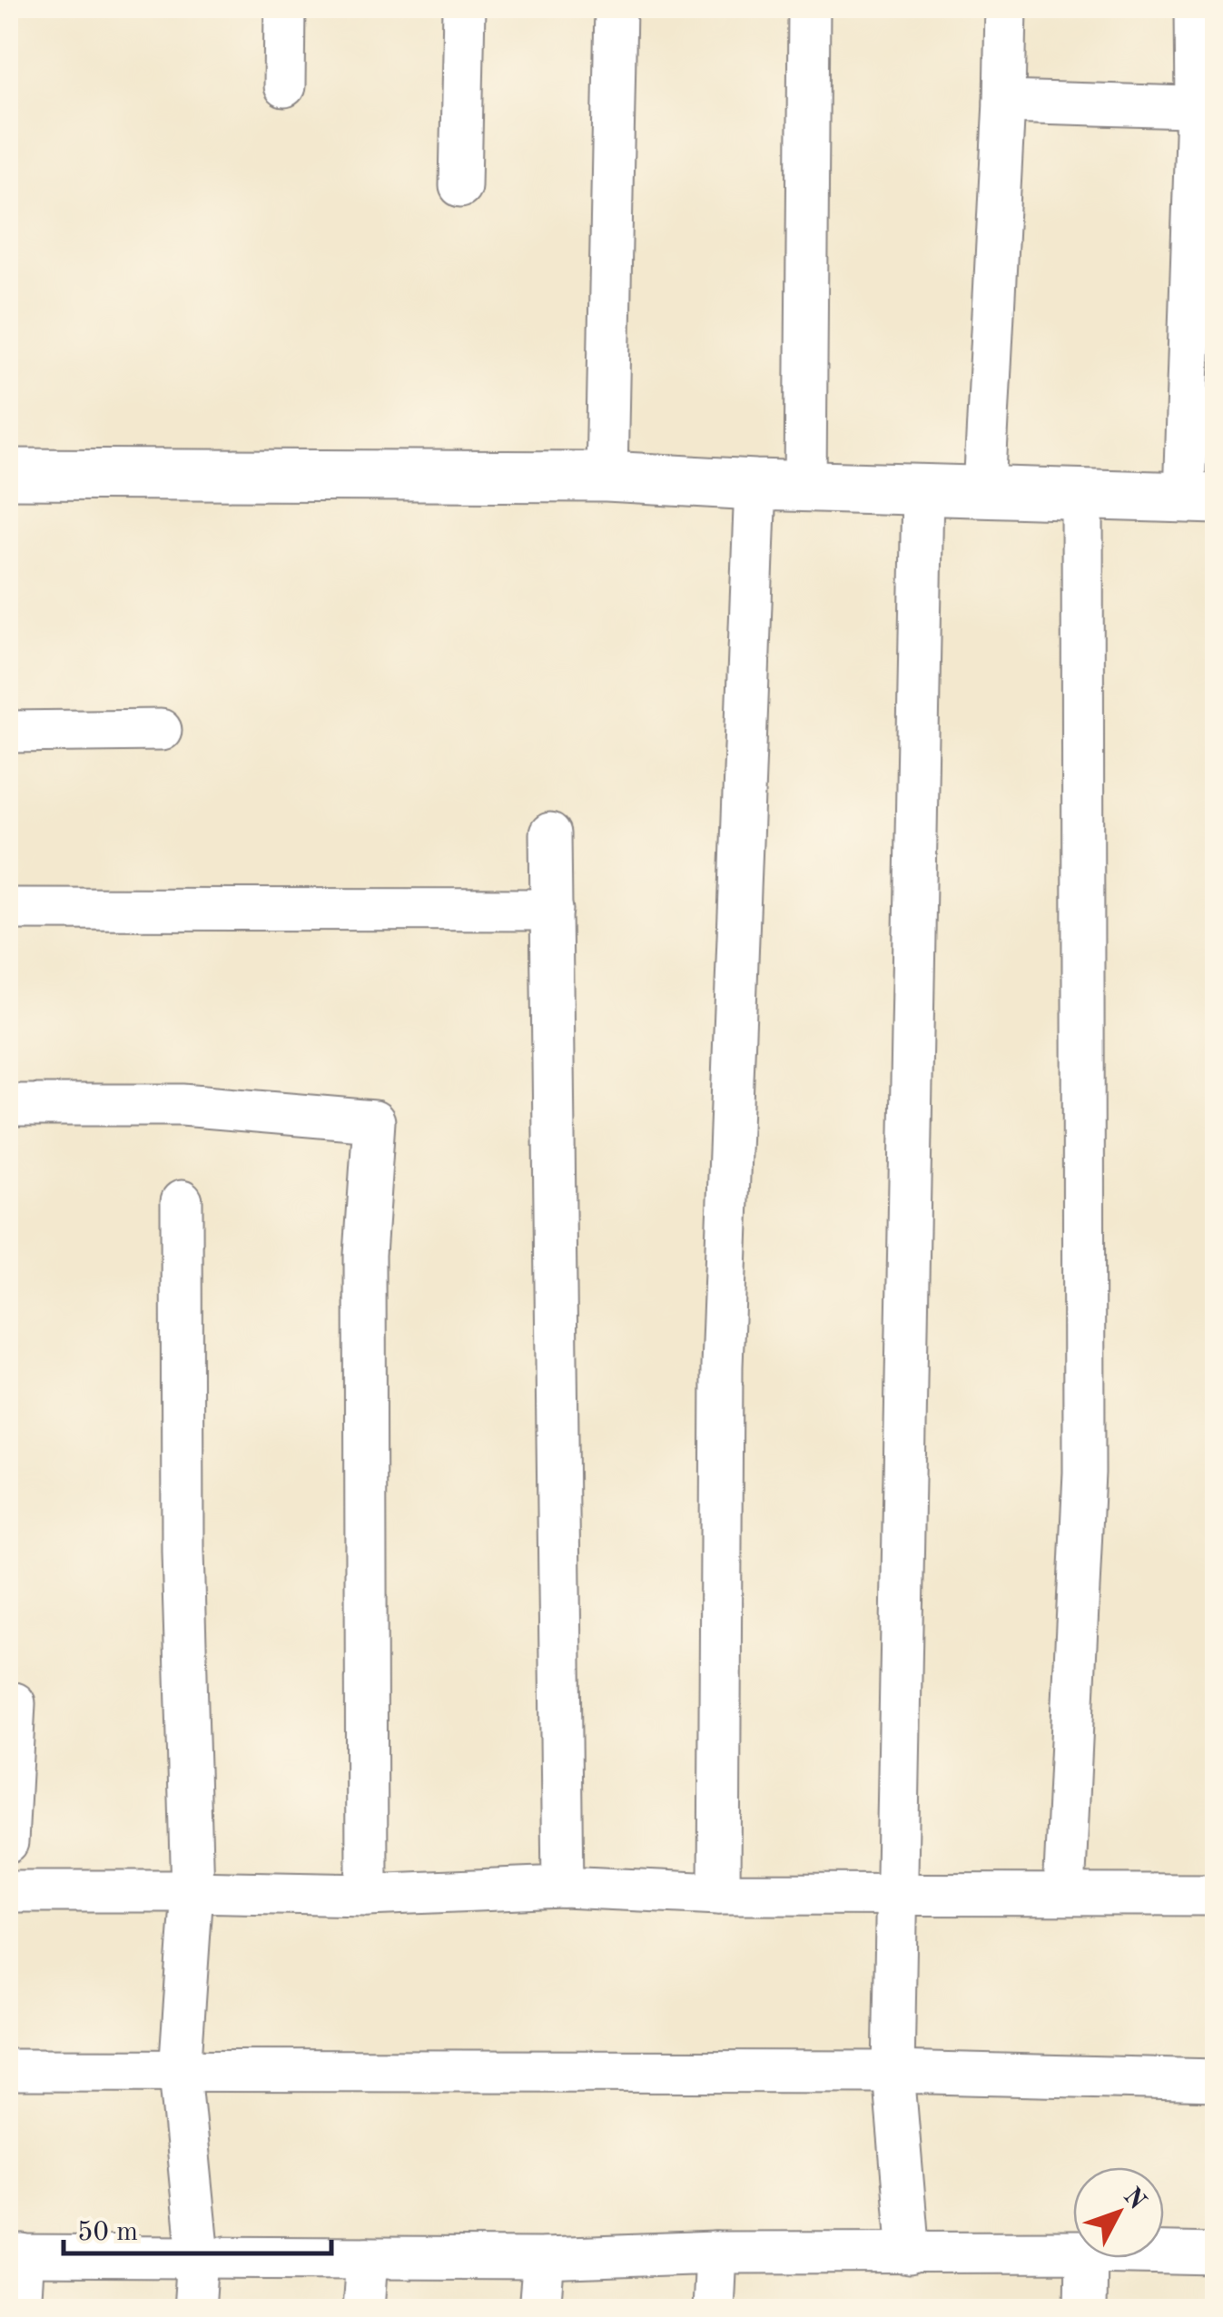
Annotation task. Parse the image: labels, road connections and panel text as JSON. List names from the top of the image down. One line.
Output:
{"scale_bar":"50 m","north":"top right"}
